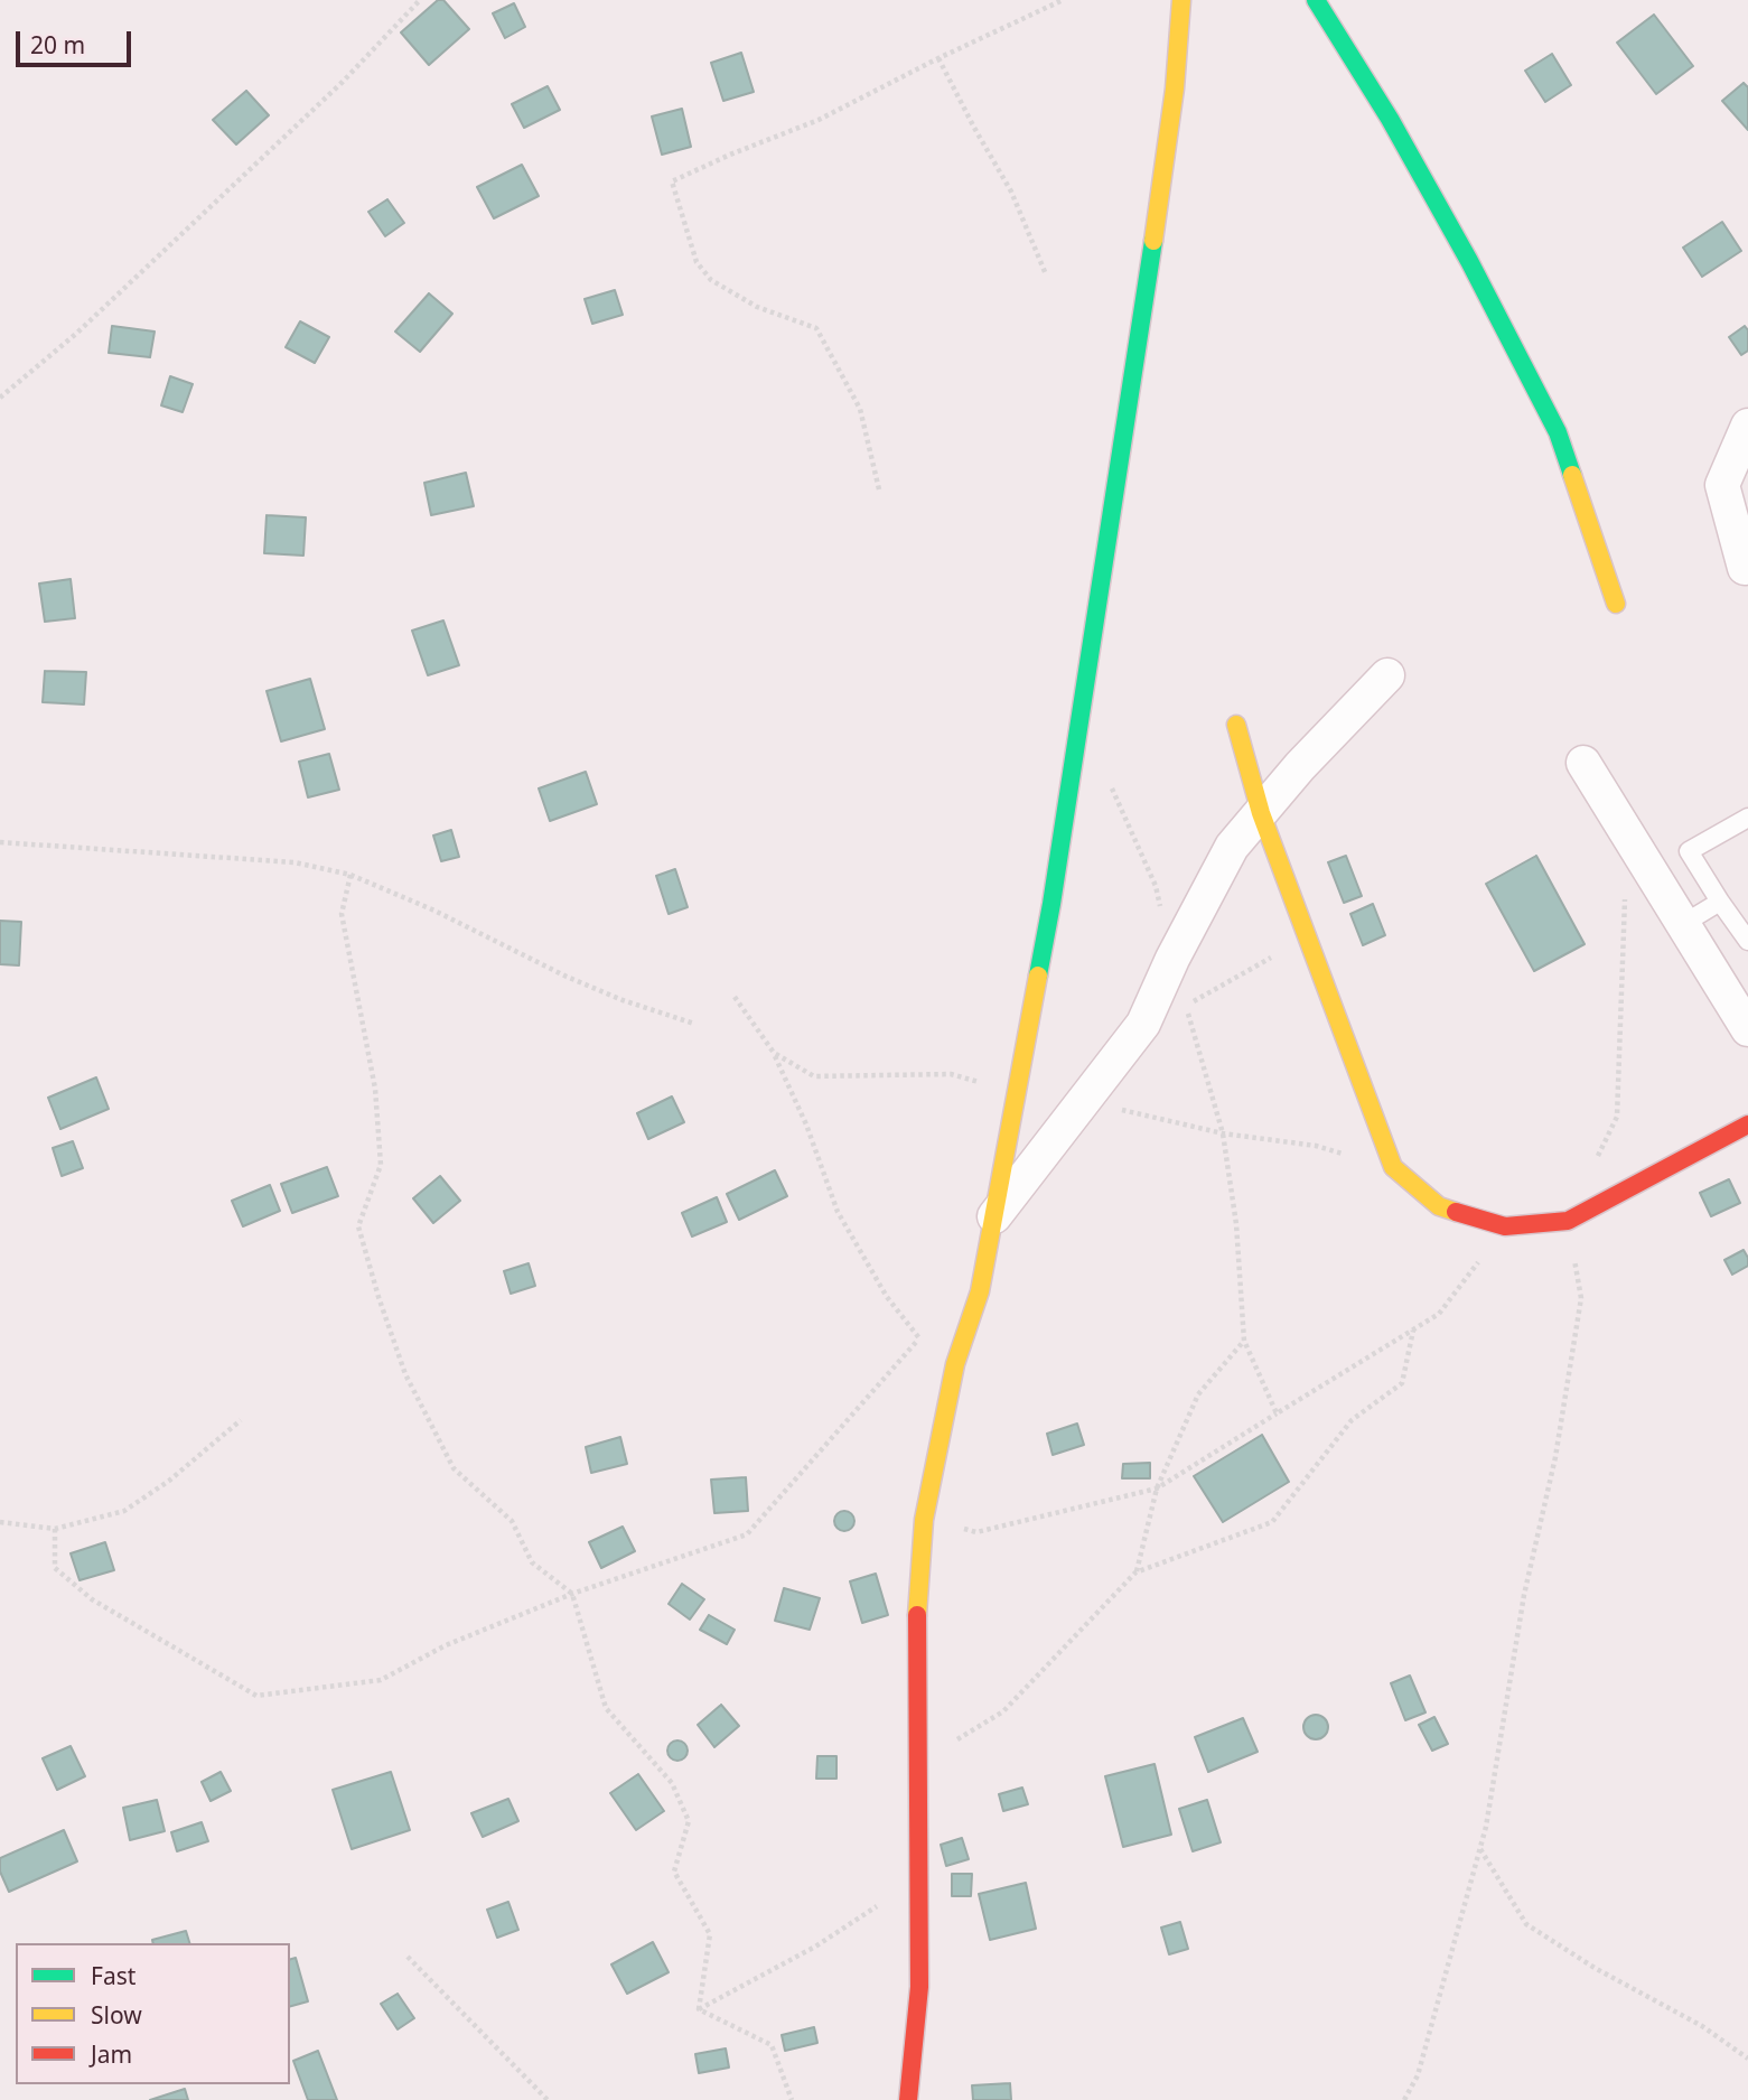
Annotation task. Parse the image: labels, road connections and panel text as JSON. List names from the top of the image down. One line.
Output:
{"legend":["Fast","Slow","Jam"],"scale_bar":"20 m"}
